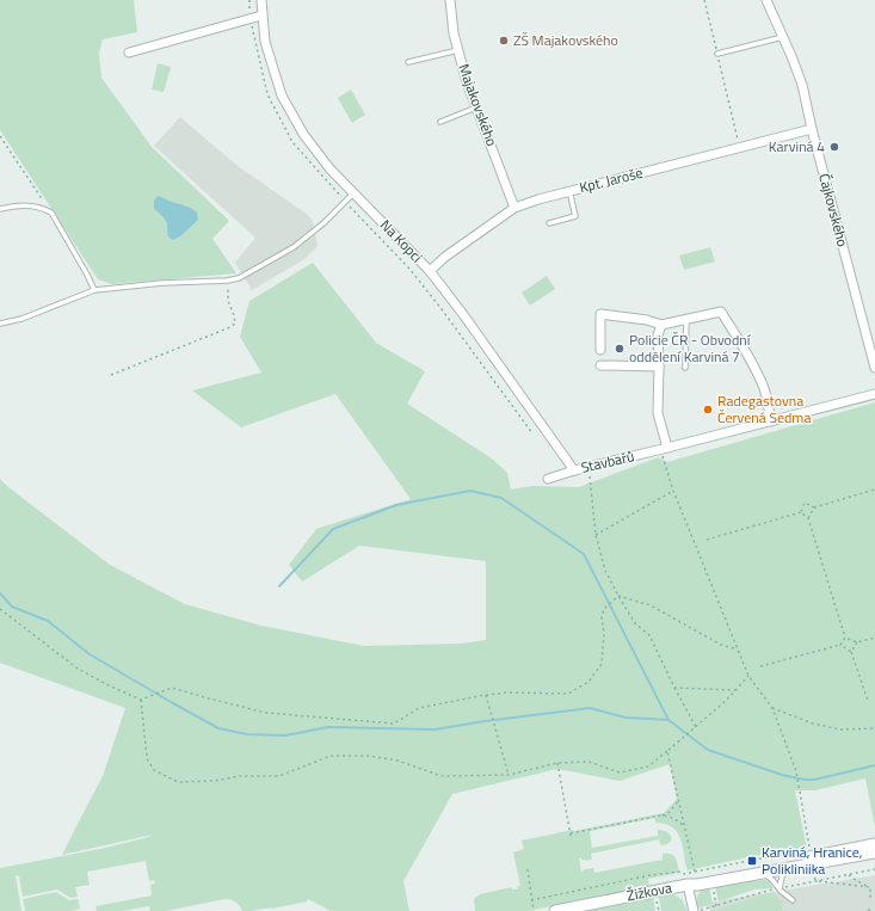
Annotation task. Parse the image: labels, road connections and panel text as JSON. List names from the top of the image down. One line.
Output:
{"streets":{"street":["Majakovského","Kpt. Jaroše","Čajkovského","Na Kopci","Stavbařů","Žižkova"]},"crossings":[["Majakovského","Kpt. Jaroše"],["Kpt. Jaroše","Čajkovského"],["Kpt. Jaroše","Na Kopci"],["Na Kopci","Stavbařů"]],"places":{"other":["ZŠ Majakovského","Karviná 4","Policie ČR - Obvodní oddělení Karviná 7","Radegastovna Červená Sedma"],"transit":["Karviná, Hranice, Polikliniika"]}}
